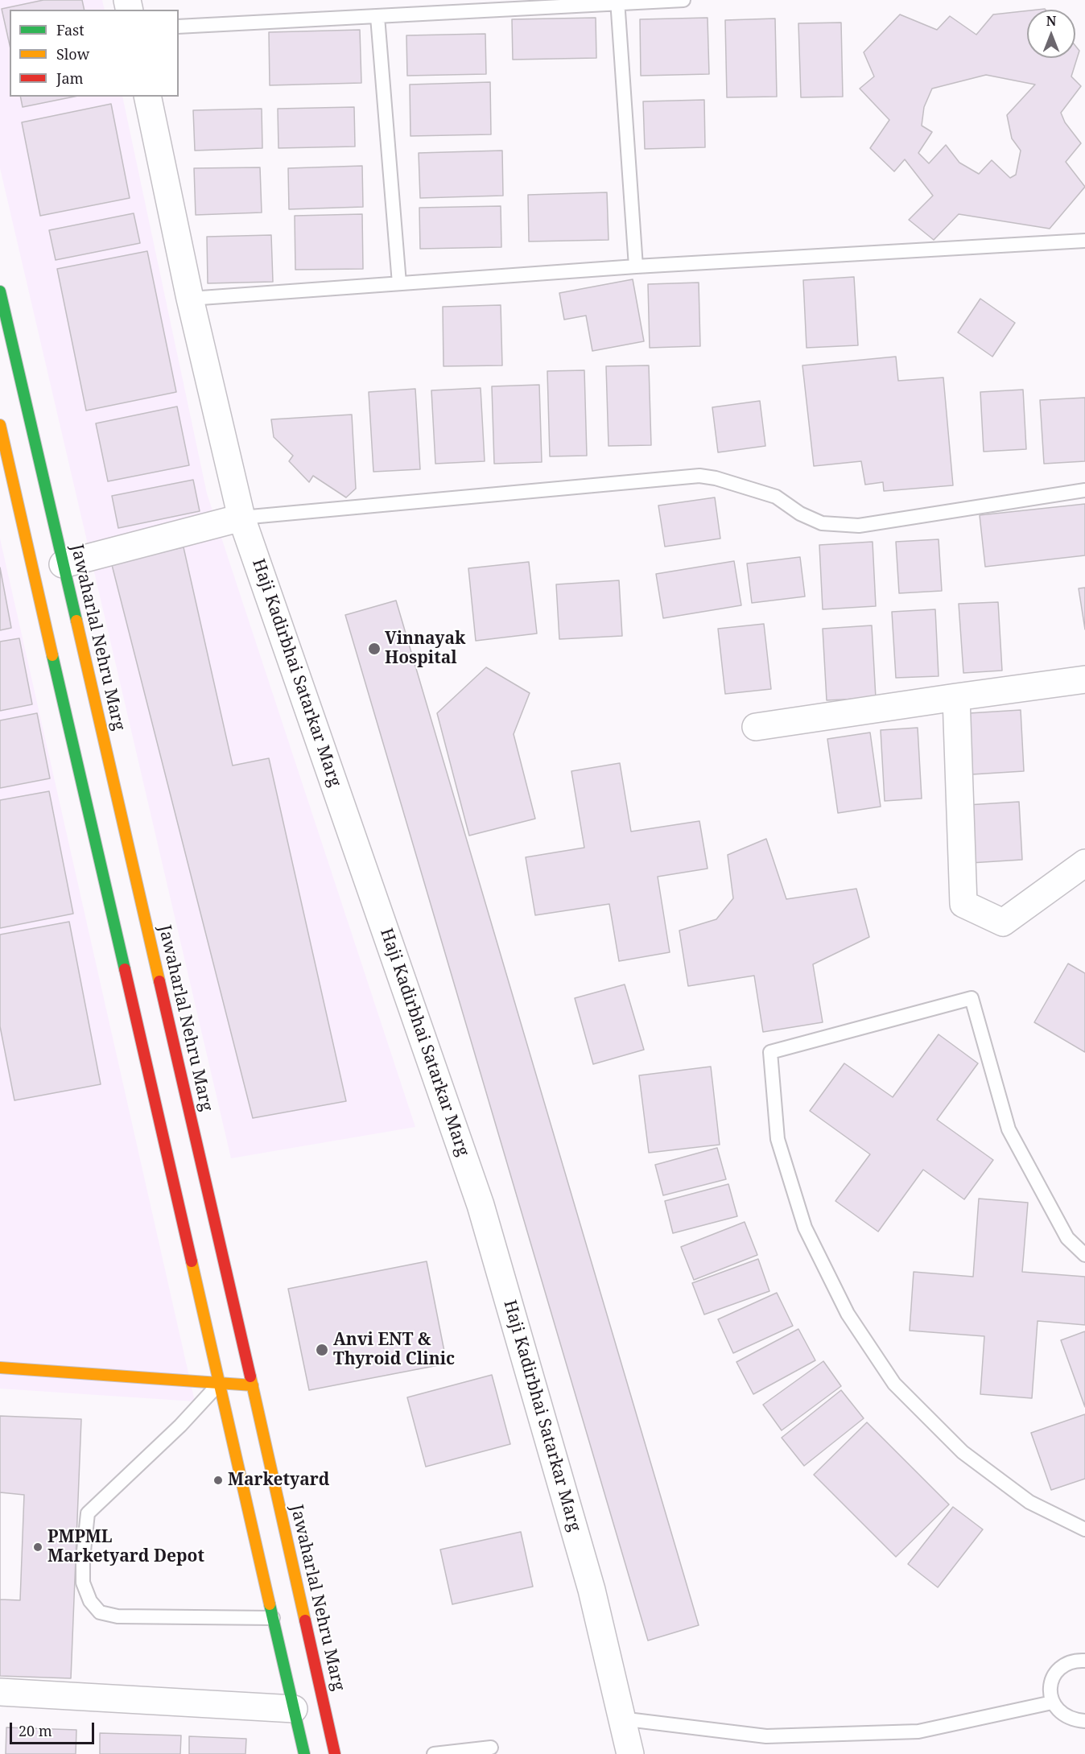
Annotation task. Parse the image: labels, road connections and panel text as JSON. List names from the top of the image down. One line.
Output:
{"streets":{"main road":["Jawaharlal Nehru Marg"],"street":["Haji Kadirbhai Satarkar Marg"]},"places":["Vinnayak Hospital","Anvi ENT & Thyroid Clinic","Marketyard","PMPML Marketyard Depot"],"legend":["Fast","Slow","Jam"],"scale_bar":"20 m","north":"top"}
